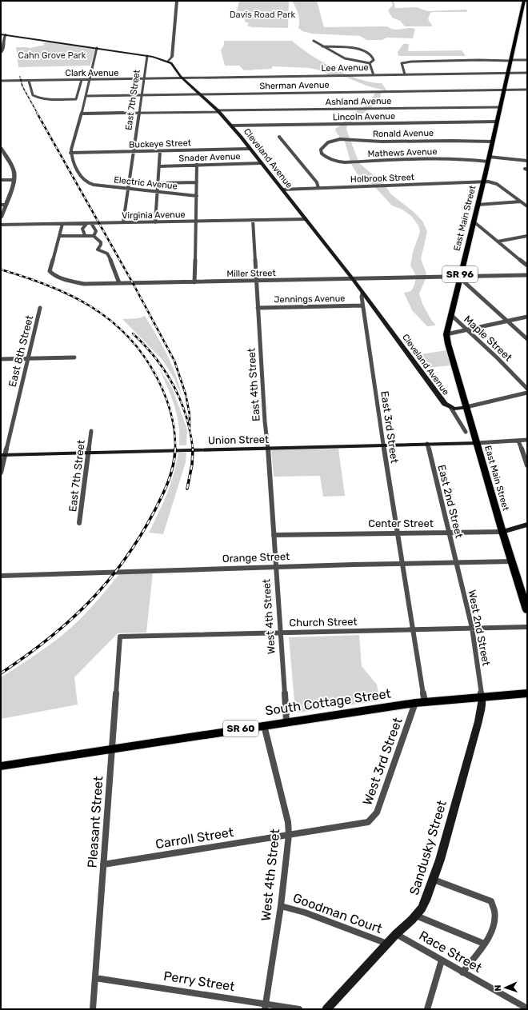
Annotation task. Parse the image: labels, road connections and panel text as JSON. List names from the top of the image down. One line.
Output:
{"streets":{"main road":["Cleveland Avenue","East Main Street","SR 96","Union Street","Center Street","South Cottage Street","SR 60","Sandusky Street"],"street":["Lee Avenue","Clark Avenue","Sherman Avenue","East 7th Street","Ashland Avenue","Lincoln Avenue","Ronald Avenue","Buckeye Street","Mathews Avenue","Snader Avenue","Holbrook Street","Electric Avenue","Virginia Avenue","Miller Street","Jennings Avenue","Maple Street","East 8th Street","East 4th Street","East 3rd Street","East 2nd Street","Orange Street","West 4th Street","Church Street","West 2nd Street","West 3rd Street","Pleasant Street","Carroll Street","Goodman Court","Race Street","Perry Street"]},"crossings":[["Lee Avenue","Clark Avenue"],["Lee Avenue","Cleveland Avenue"],["Lee Avenue","East Main Street"],["Clark Avenue","East 7th Street"],["Clark Avenue","Cleveland Avenue"],["Sherman Avenue","East 7th Street"],["Sherman Avenue","Cleveland Avenue"],["Sherman Avenue","East Main Street"],["East 7th Street","Ashland Avenue"],["East 7th Street","Buckeye Street"],["East 7th Street","Electric Avenue"],["East 7th Street","Virginia Avenue"],["East 7th Street","Union Street"],["Ashland Avenue","Cleveland Avenue"],["Ashland Avenue","East Main Street"],["Lincoln Avenue","Cleveland Avenue"],["Lincoln Avenue","East Main Street"],["Ronald Avenue","Mathews Avenue"],["Ronald Avenue","East Main Street"],["Buckeye Street","Cleveland Avenue"],["Buckeye Street","Electric Avenue"],["Mathews Avenue","East Main Street"],["Snader Avenue","Cleveland Avenue"],["Cleveland Avenue","Holbrook Street"],["Cleveland Avenue","Virginia Avenue"],["Cleveland Avenue","East Main Street"],["Cleveland Avenue","Miller Street"],["Cleveland Avenue","East 3rd Street"],["Holbrook Street","East Main Street"],["Virginia Avenue","East 4th Street"],["East Main Street","Miller Street"],["East Main Street","Maple Street"],["East Main Street","Union Street"],["East Main Street","Center Street"],["East Main Street","Orange Street"],["Miller Street","East 4th Street"],["Jennings Avenue","East 4th Street"],["Jennings Avenue","East 3rd Street"],["East 8th Street","Union Street"],["East 4th Street","Union Street"],["East 4th Street","Center Street"],["East 4th Street","Orange Street"],["East 4th Street","West 4th Street"],["East 3rd Street","Union Street"],["East 3rd Street","Center Street"],["East 3rd Street","Orange Street"],["East 3rd Street","West 3rd Street"],["Union Street","East 2nd Street"],["East 2nd Street","Center Street"],["East 2nd Street","Orange Street"],["East 2nd Street","West 2nd Street"],["Orange Street","West 4th Street"],["Orange Street","West 2nd Street"],["Orange Street","West 3rd Street"],["West 4th Street","Church Street"],["West 4th Street","South Cottage Street"],["West 4th Street","West 3rd Street"],["West 4th Street","Carroll Street"],["West 4th Street","Goodman Court"],["West 4th Street","Perry Street"],["Church Street","West 2nd Street"],["Church Street","West 3rd Street"],["Church Street","Pleasant Street"],["West 2nd Street","South Cottage Street"],["West 2nd Street","Sandusky Street"],["South Cottage Street","West 3rd Street"],["South Cottage Street","Pleasant Street"],["South Cottage Street","Sandusky Street"],["West 3rd Street","Carroll Street"],["Pleasant Street","Carroll Street"],["Pleasant Street","Perry Street"],["Sandusky Street","Goodman Court"],["Sandusky Street","Race Street"]],"parks":["Davis Road Park","Cahn Grove Park"],"north":"left"}
